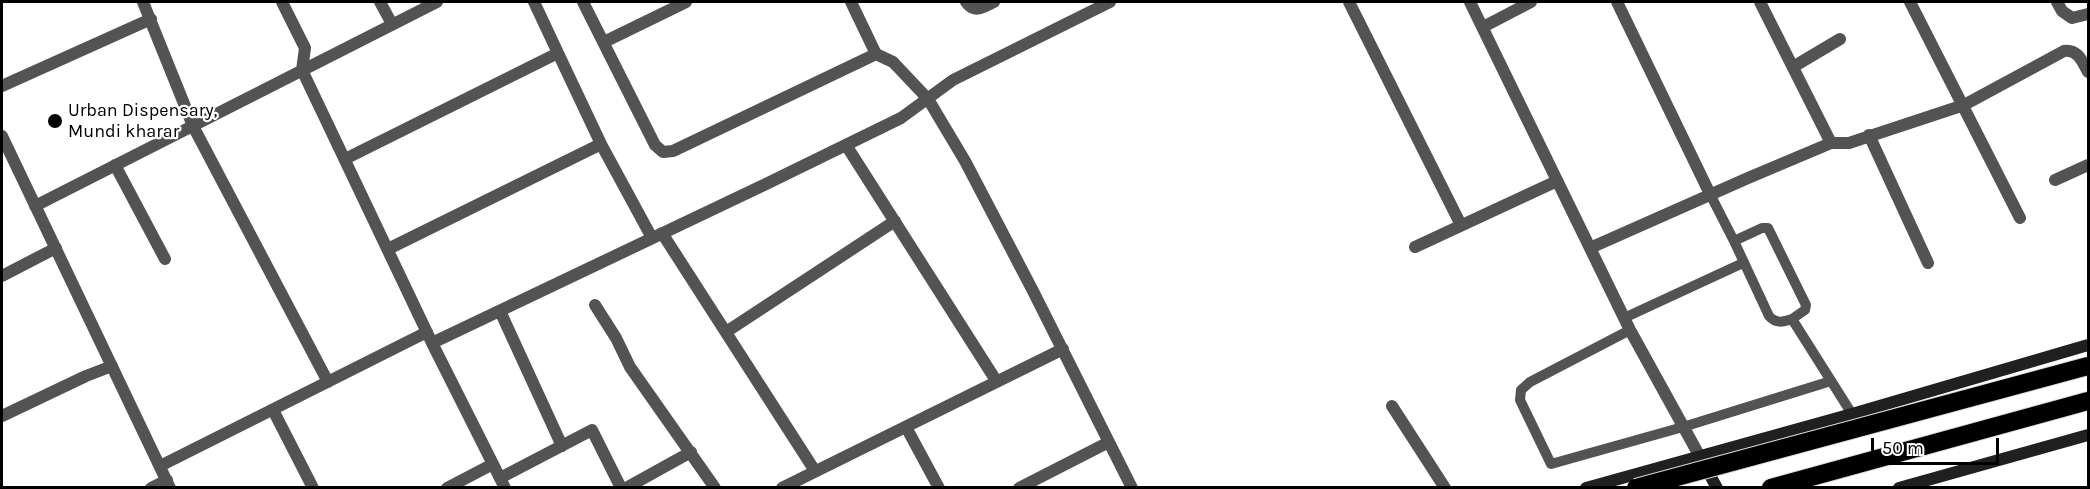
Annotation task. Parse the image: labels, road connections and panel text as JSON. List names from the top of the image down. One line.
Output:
{"places":["Urban Dispensary, Mundi kharar"],"scale_bar":"50 m"}
